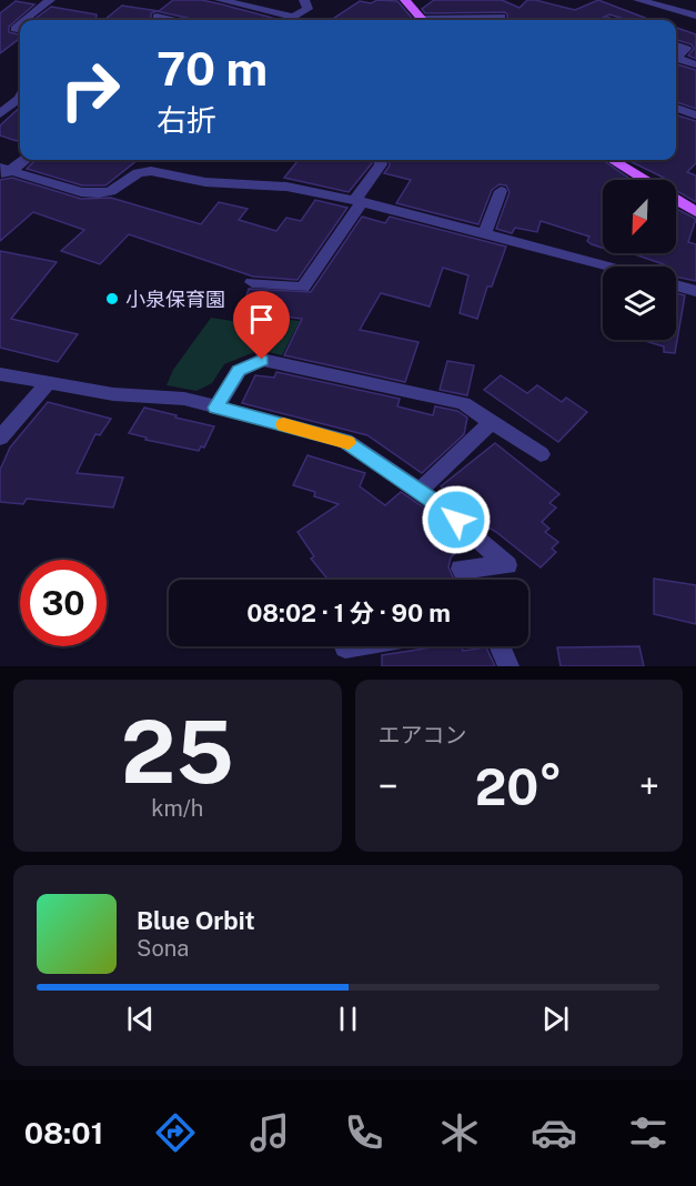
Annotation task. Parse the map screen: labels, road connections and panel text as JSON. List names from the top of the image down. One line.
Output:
{"places":["小泉保育園"],"north":"bottom left","page":{"turn":["70 m","右折"],"limit":"30","trip":"08:02 · 1 分 · 90 m","tile":[["25","km/h"],"エアコン"],"heat":["−","20°","+"],"song":["Blue Orbit","Sona"],"tabs":"08:01"}}
